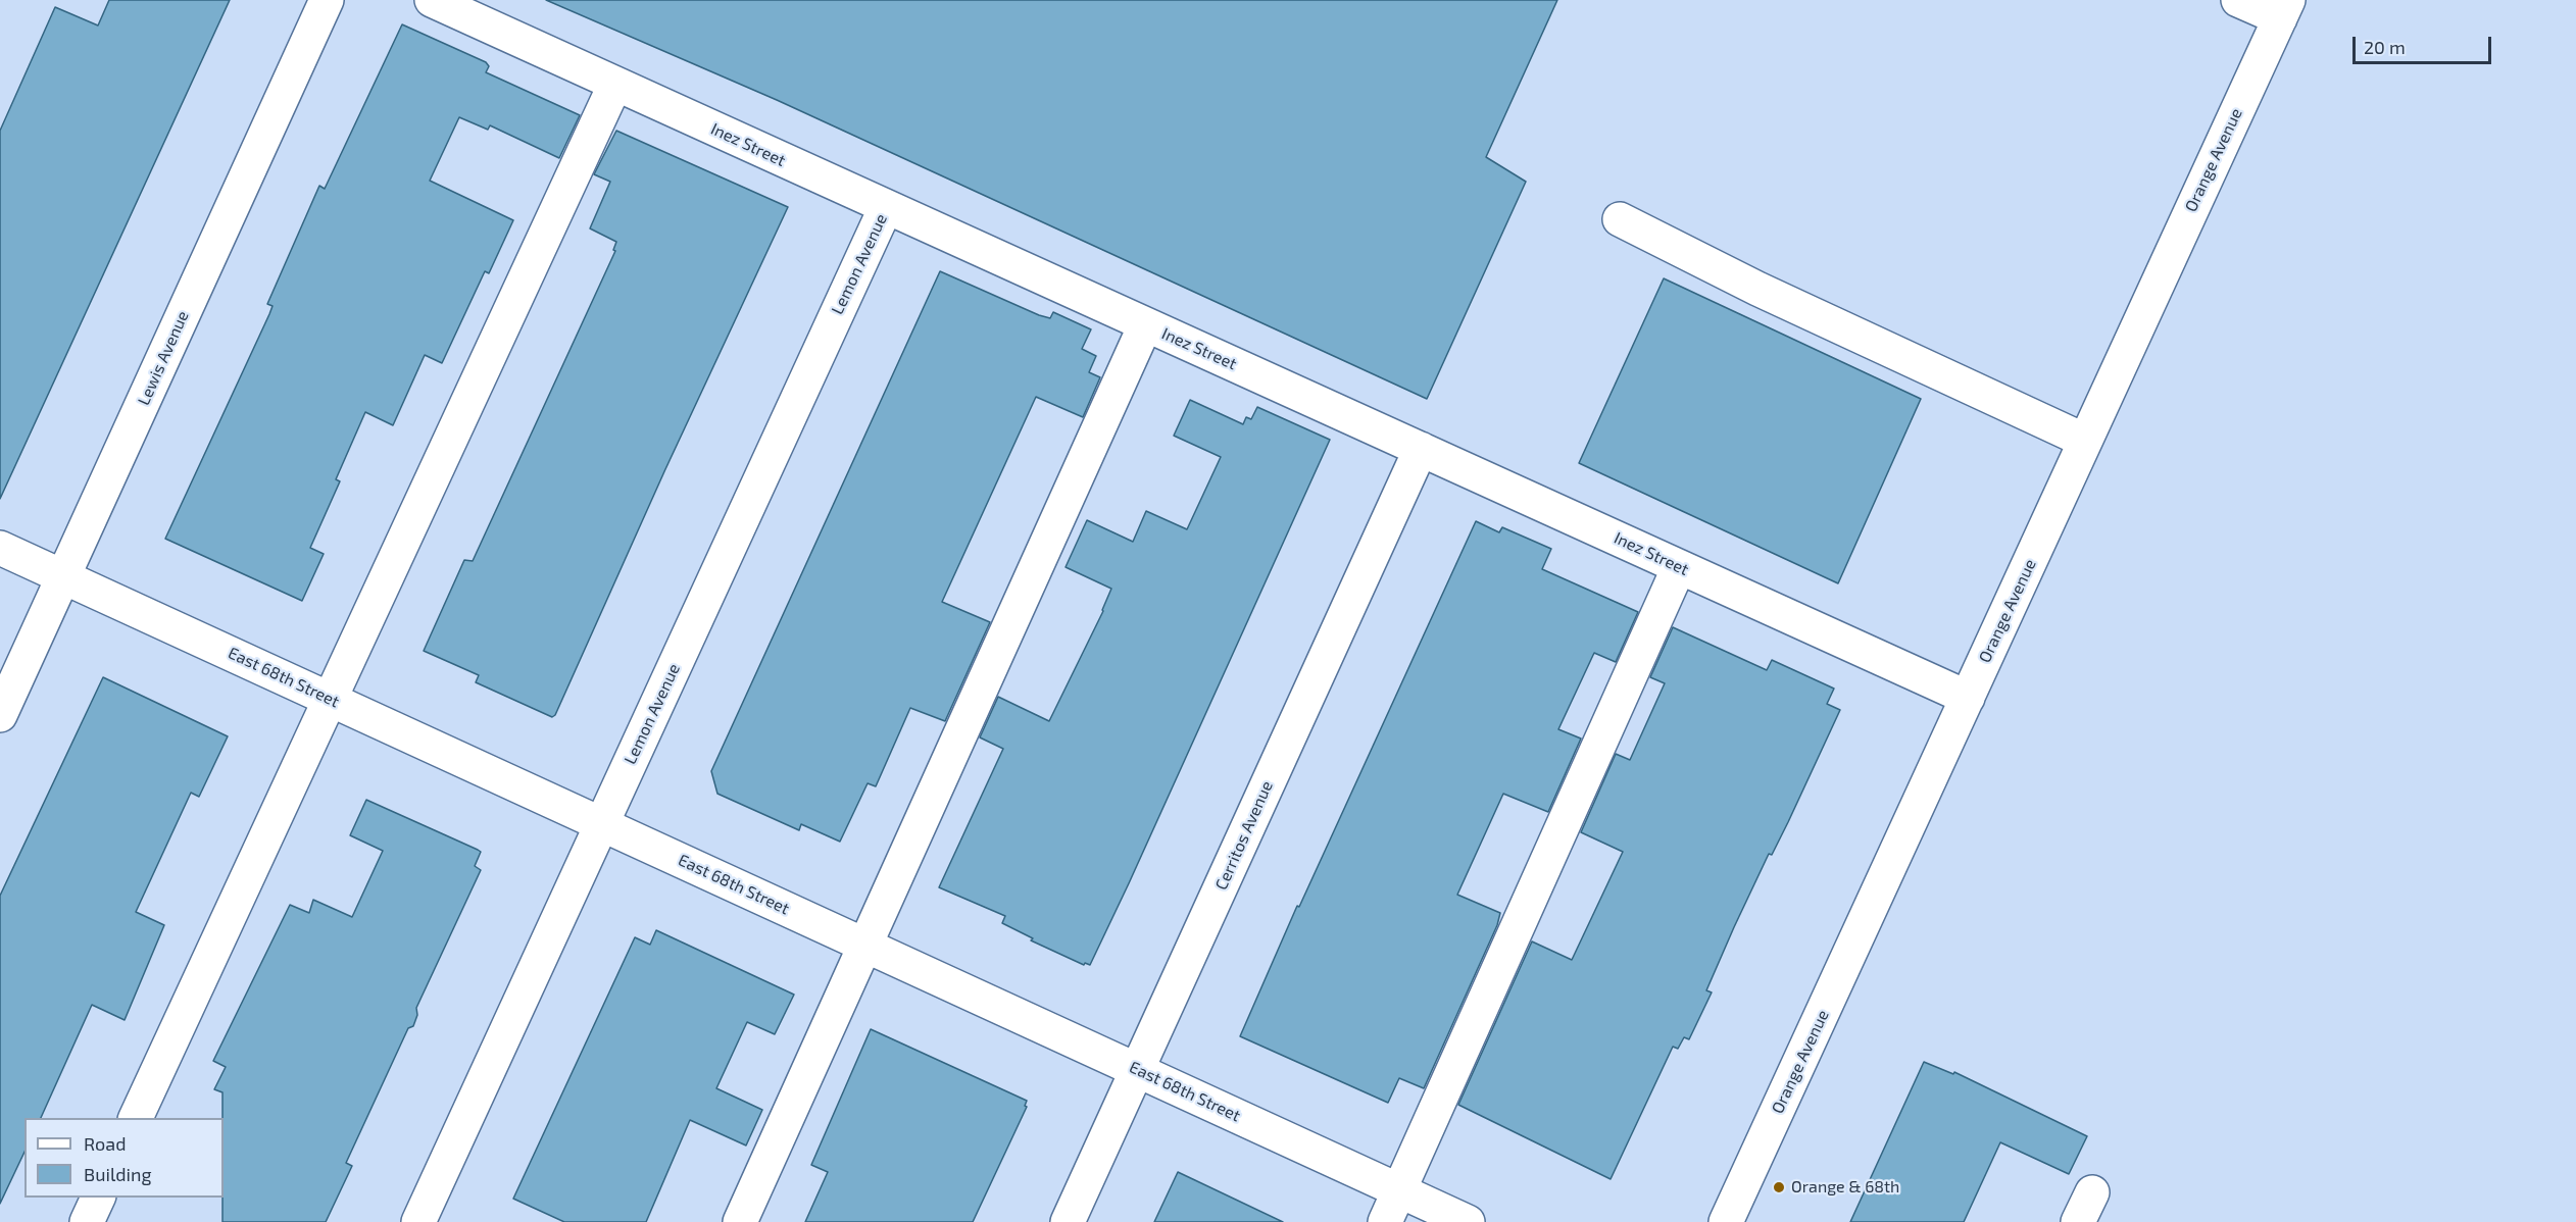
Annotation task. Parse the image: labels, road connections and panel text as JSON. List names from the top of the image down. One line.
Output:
{"streets":{"street":["Inez Street","Orange Avenue","Lemon Avenue","Lewis Avenue","East 68th Street","Cerritos Avenue"]},"crossings":[["Inez Street","Orange Avenue"],["Inez Street","Lemon Avenue"],["Inez Street","Cerritos Avenue"],["Lemon Avenue","East 68th Street"],["Lewis Avenue","East 68th Street"],["East 68th Street","Cerritos Avenue"]],"places":["Orange & 68th"],"legend":["Road","Building"],"scale_bar":"20 m"}
